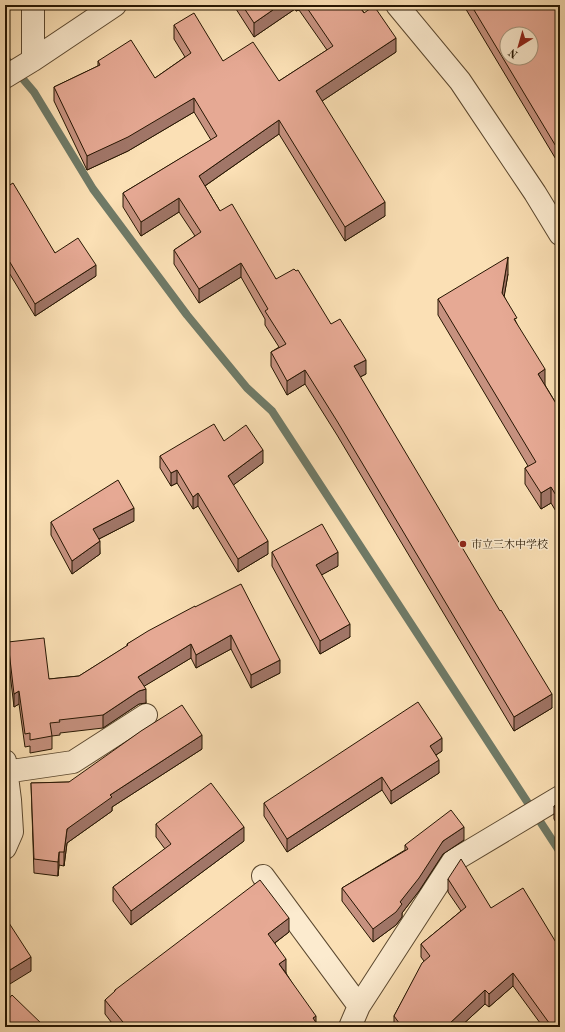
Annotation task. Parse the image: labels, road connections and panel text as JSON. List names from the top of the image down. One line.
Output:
{"places":["市立三木中学校"],"north":"bottom left"}
